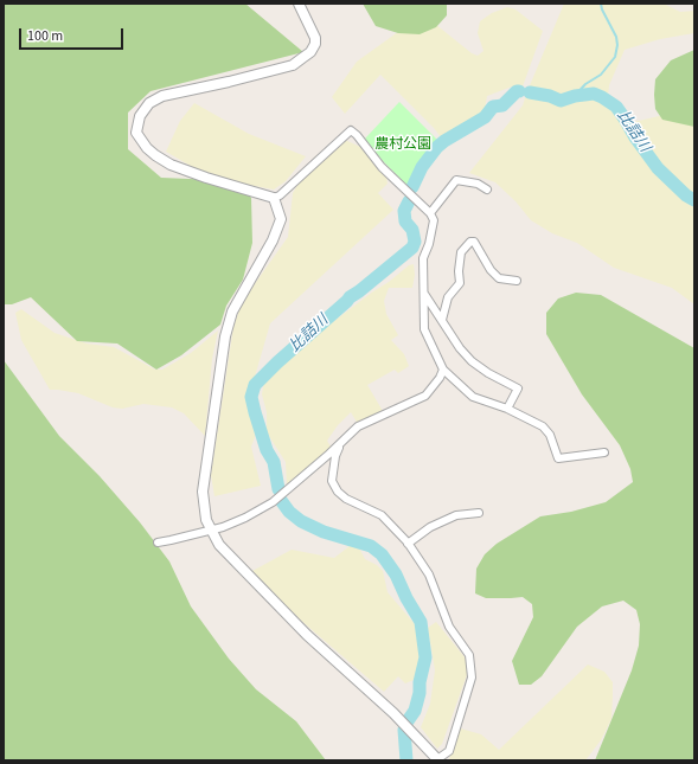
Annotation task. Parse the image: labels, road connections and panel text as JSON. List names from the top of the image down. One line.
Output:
{"water":["比詰川"],"parks":["農村公園"],"scale_bar":"100 m"}
